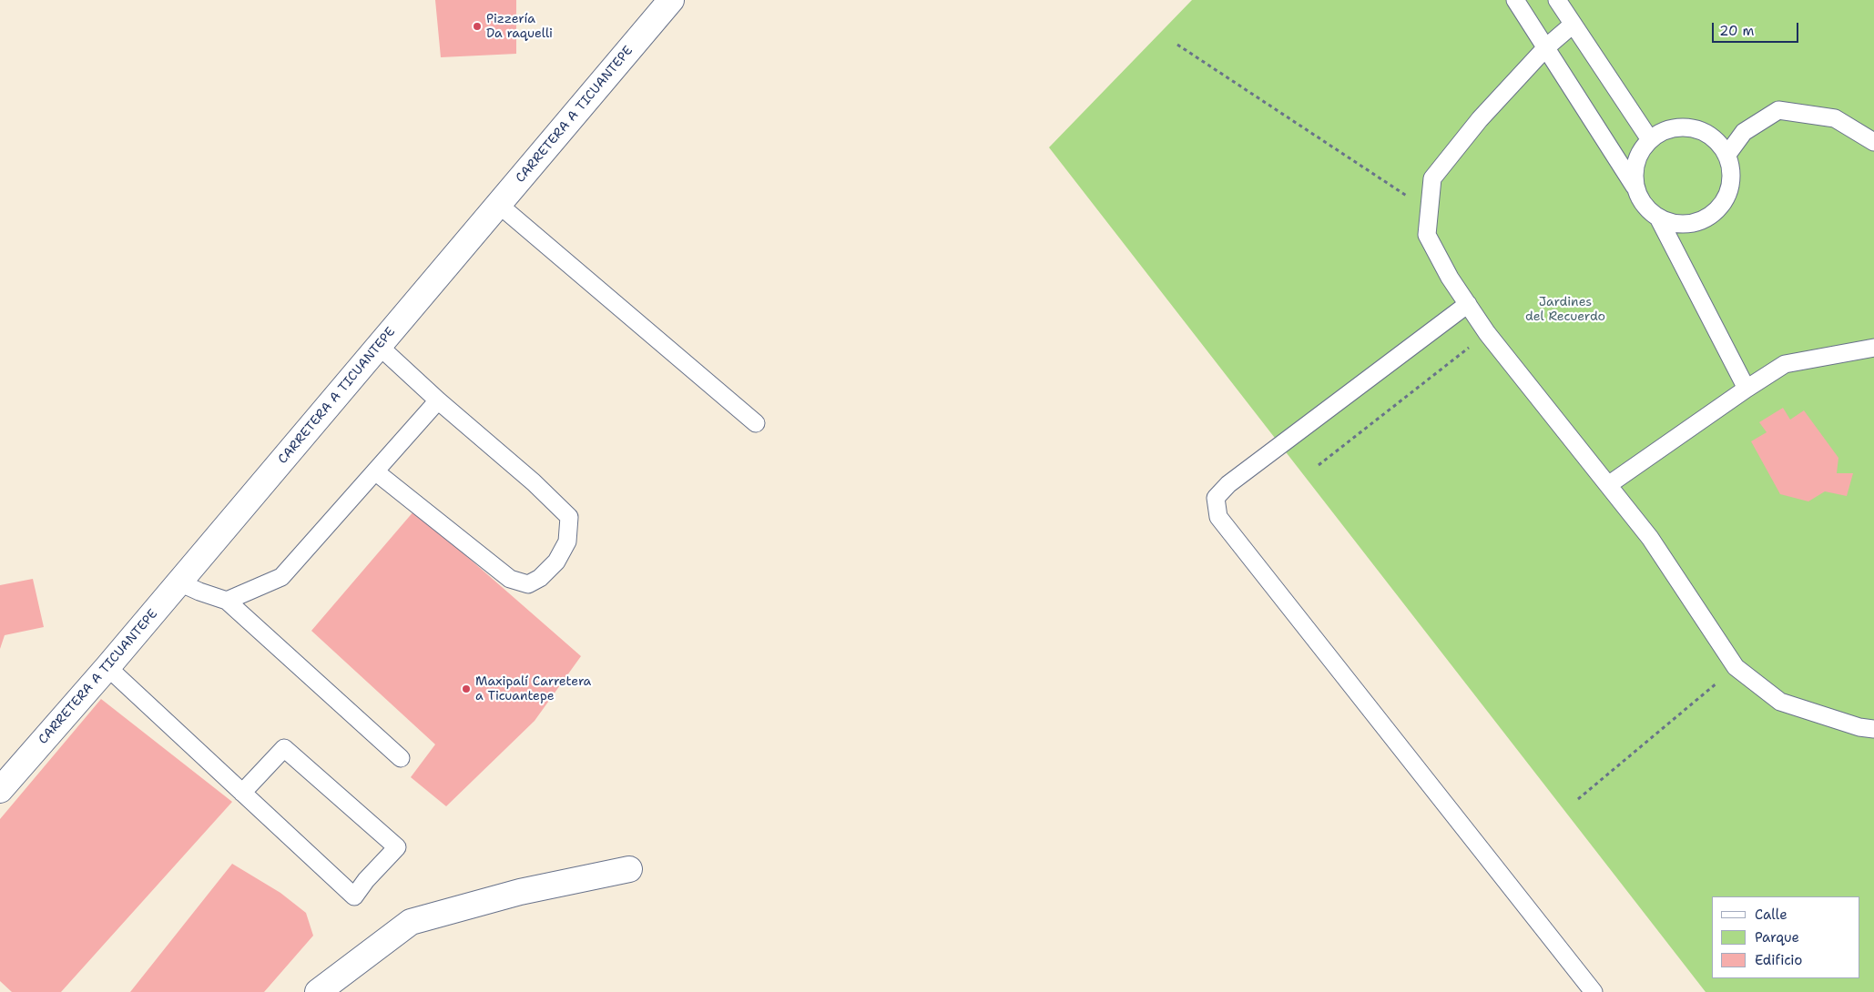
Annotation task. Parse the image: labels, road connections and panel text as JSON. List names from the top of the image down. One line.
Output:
{"streets":{"main road":["CARRETERA A TICUANTEPE"]},"parks":["Jardines del Recuerdo"],"places":["Pizzería Da raquelli","Maxipalí Carretera a Ticuantepe"],"legend":["Calle","Parque","Edificio"],"scale_bar":"20 m"}
